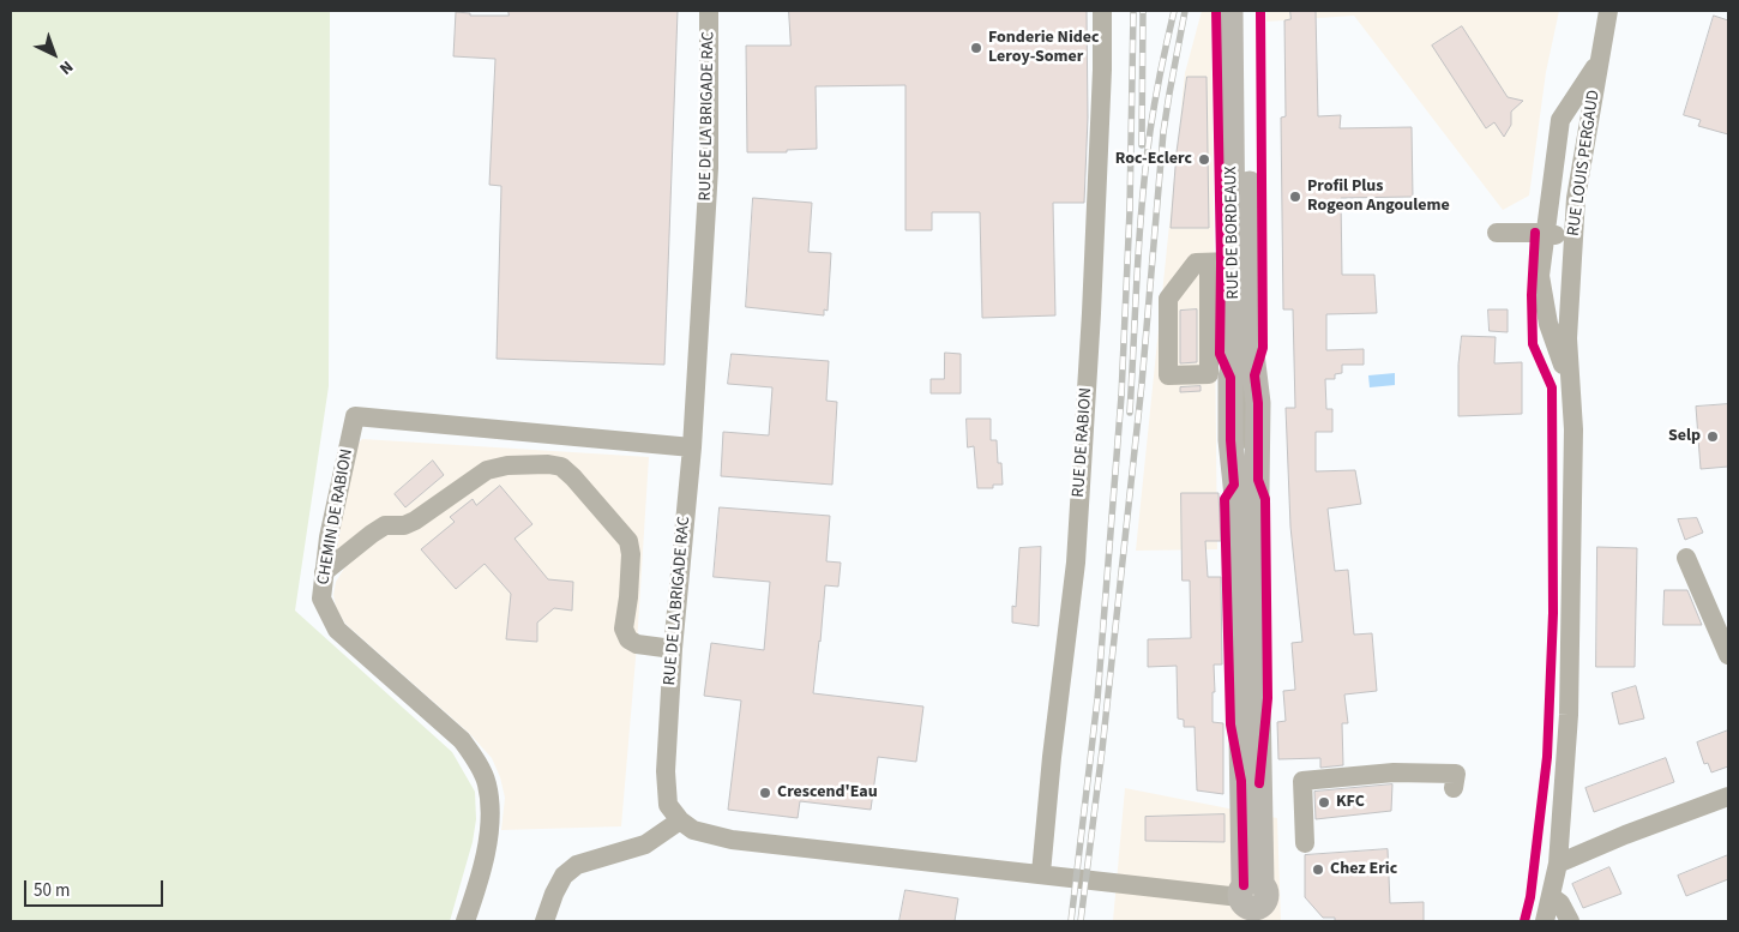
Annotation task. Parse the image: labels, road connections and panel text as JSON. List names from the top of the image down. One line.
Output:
{"streets":{"main road":["RUE DE BORDEAUX"],"street":["RUE DE LA BRIGADE RAC","RUE LOUIS PERGAUD","RUE DE RABION","CHEMIN DE RABION"]},"crossings":[["RUE DE LA BRIGADE RAC","CHEMIN DE RABION"]],"places":["Fonderie Nidec Leroy-Somer","Roc-Eclerc","Profil Plus Rogeon Angouleme","Selp","Crescend'Eau","KFC","Chez Eric"],"scale_bar":"50 m","north":"bottom right"}
